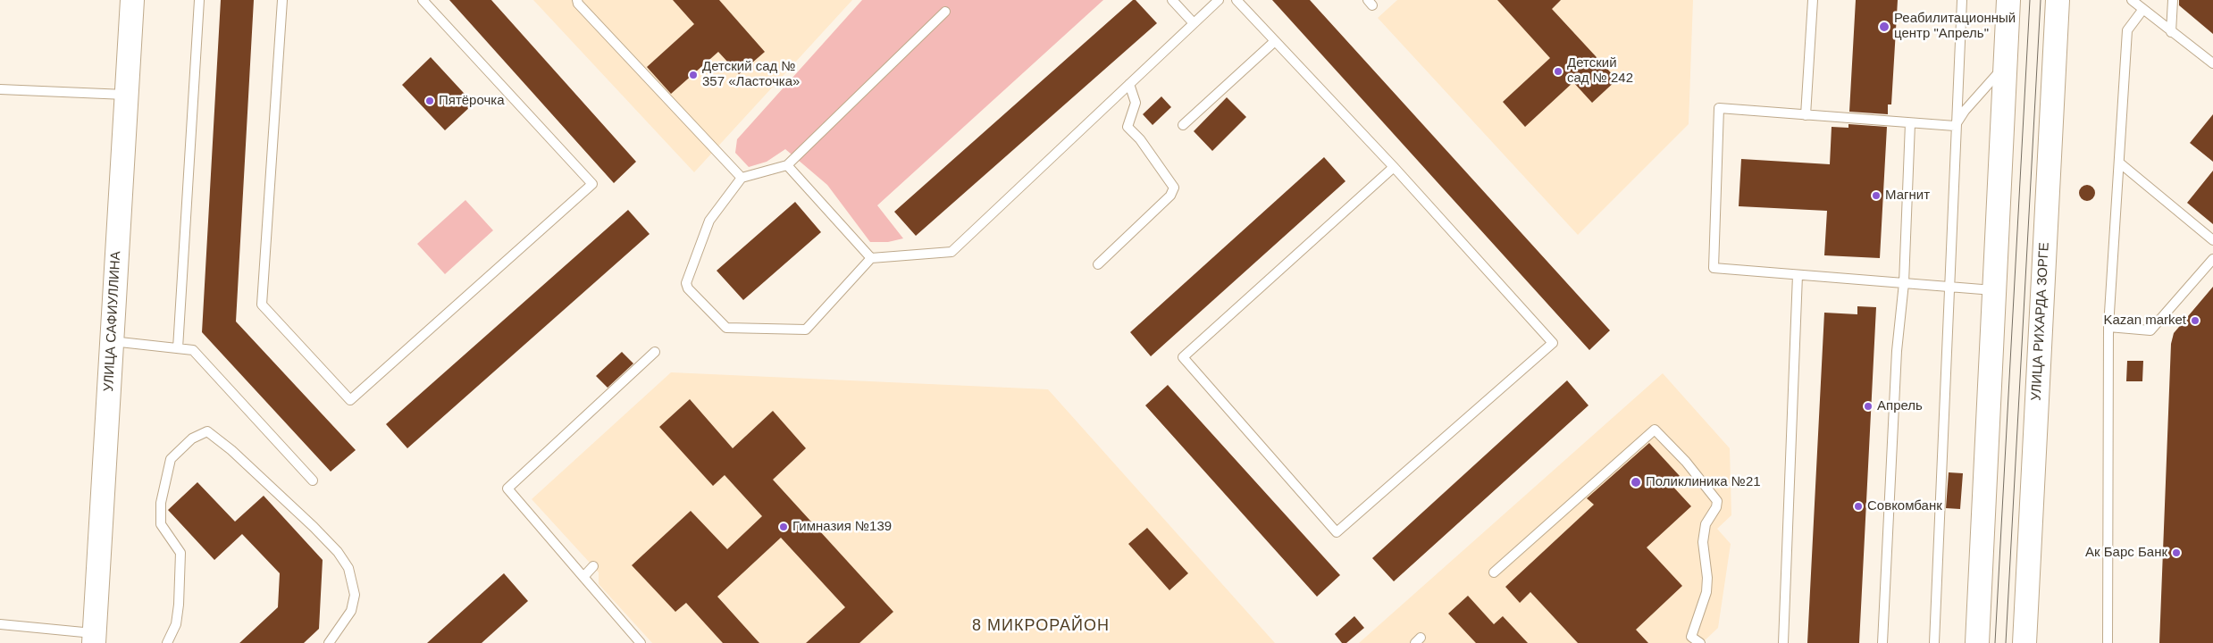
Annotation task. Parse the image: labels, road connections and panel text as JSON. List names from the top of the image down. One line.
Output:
{"streets":{"street":["УЛИЦА САФИУЛЛИНА","УЛИЦА РИХАРДА ЗОРГЕ"]},"districts":["8 МИКРОРАЙОН"],"places":["Реабилитационный центр \"Апрель\"","Детский сад № 242","Детский сад № 357 «Ласточка»","Пятёрочка","Магнит","Kazan market","Апрель","Поликлиника №21","Совкомбанк","Гимназия №139","Ак Барс Банк"]}
